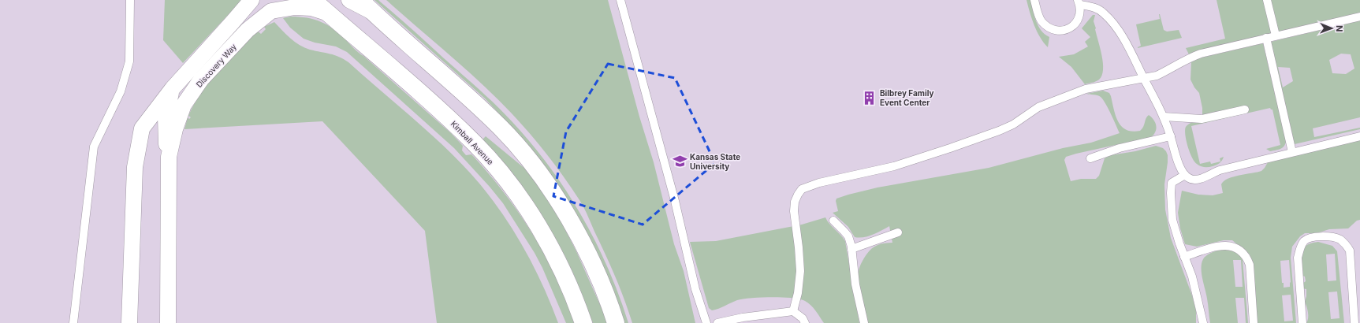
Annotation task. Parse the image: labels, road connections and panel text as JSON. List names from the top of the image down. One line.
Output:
{"streets":{"main road":["Kimball Avenue"],"street":["Discovery Way"]},"crossings":[["Discovery Way","Kimball Avenue"]],"places":{"building":["Bilbrey Family Event Center"],"school or university":["Kansas State University"]},"north":"right"}
